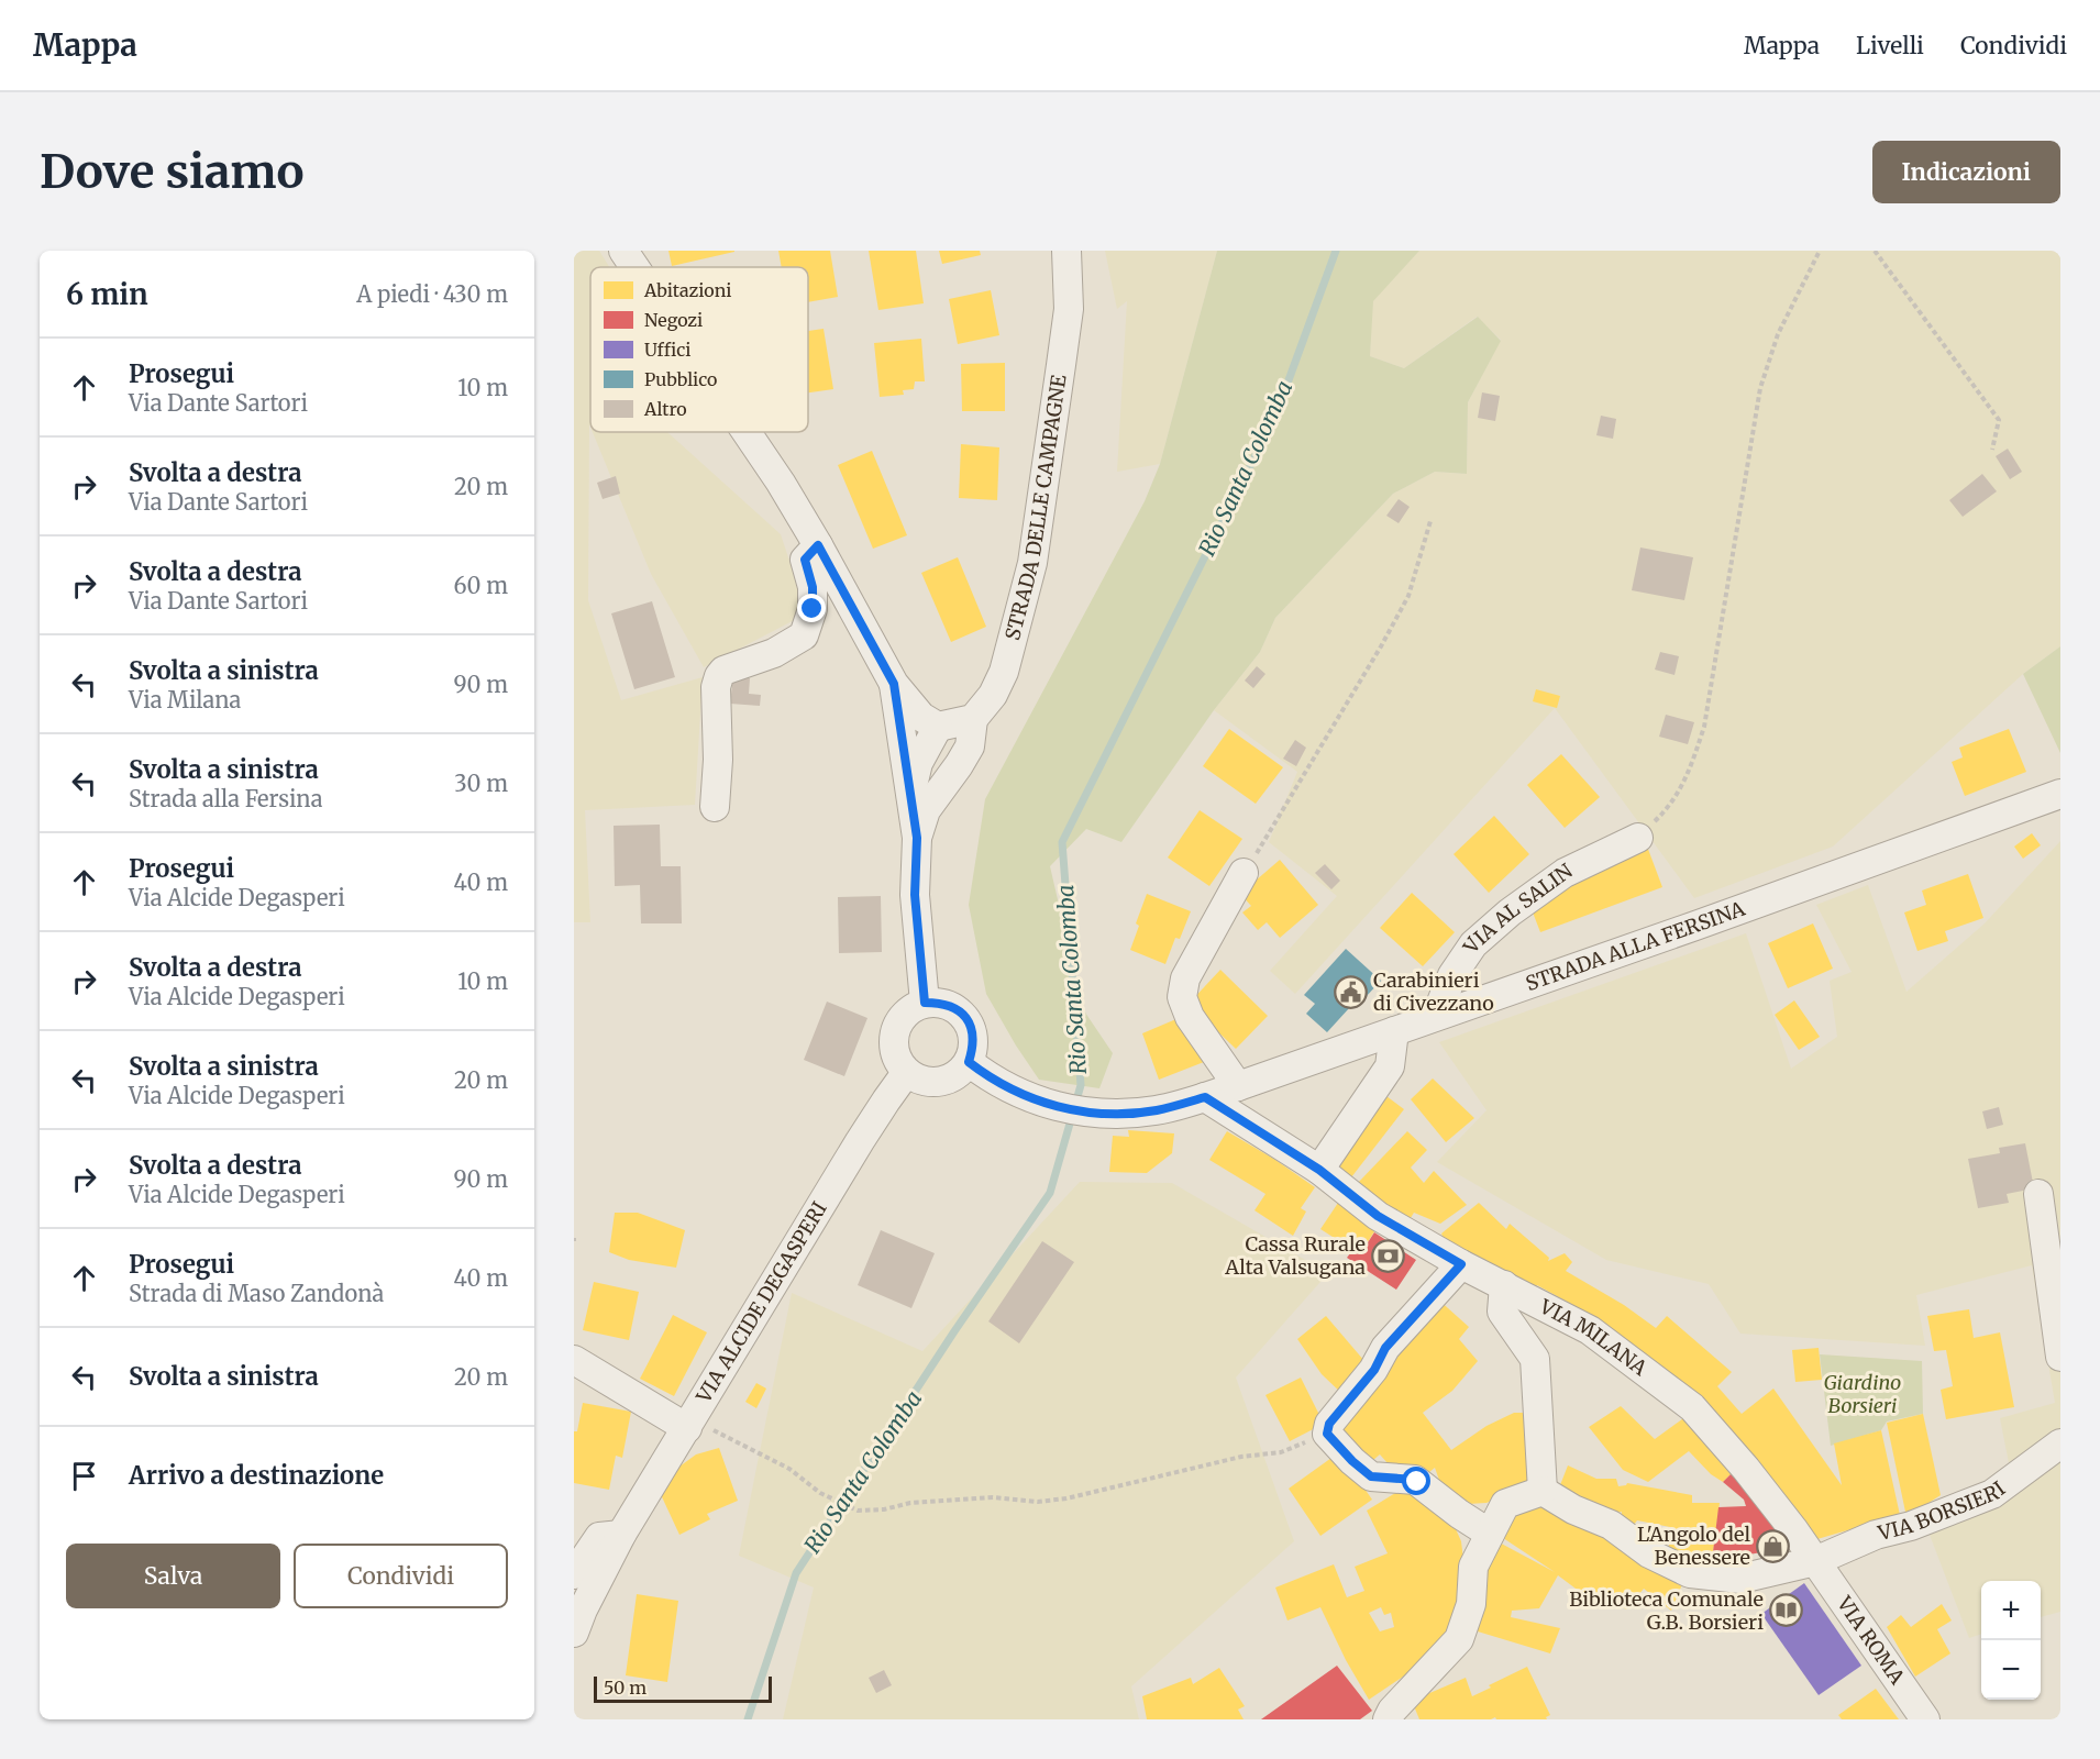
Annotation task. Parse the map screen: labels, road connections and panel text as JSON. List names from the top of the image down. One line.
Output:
{"streets":{"street":["STRADA DELLE CAMPAGNE","VIA AL SALIN","STRADA ALLA FERSINA","VIA ALCIDE DEGASPERI","VIA MILANA","VIA BORSIERI","VIA ROMA"]},"crossings":[["VIA AL SALIN","STRADA ALLA FERSINA"],["STRADA ALLA FERSINA","VIA ALCIDE DEGASPERI"],["STRADA ALLA FERSINA","VIA MILANA"],["VIA MILANA","VIA BORSIERI"],["VIA MILANA","VIA ROMA"],["VIA BORSIERI","VIA ROMA"]],"water":["Rio Santa Colomba"],"parks":["Giardino Borsieri"],"places":{"public building":["Carabinieri di Civezzano"],"bank":["Cassa Rurale Alta Valsugana"],"shop":["L'Angolo del Benessere"],"library":["Biblioteca Comunale G.B. Borsieri"]},"legend":["Abitazioni","Negozi","Uffici","Pubblico","Altro"],"scale_bar":"50 m","page":{"header":"Mappa","nav":["Mappa","Livelli","Condividi"],"buttons":["Indicazioni",["Salva","Condividi"]],"title":"Dove siamo","heading":["6 min","A piedi · 430 m"],"list":[["Prosegui","Via Dante Sartori","10 m"],["Svolta a destra","Via Dante Sartori","20 m"],["Svolta a destra","Via Dante Sartori","60 m"],["Svolta a sinistra","Via Milana","90 m"],["Svolta a sinistra","Strada alla Fersina","30 m"],["Prosegui","Via Alcide Degasperi","40 m"],["Svolta a destra","Via Alcide Degasperi","10 m"],["Svolta a sinistra","Via Alcide Degasperi","20 m"],["Svolta a destra","Via Alcide Degasperi","90 m"],["Prosegui","Strada di Maso Zandonà","40 m"],["Svolta a sinistra","20 m"],"Arrivo a destinazione"],"map_buttons":["+","−"],"scale":"50 m"}}
